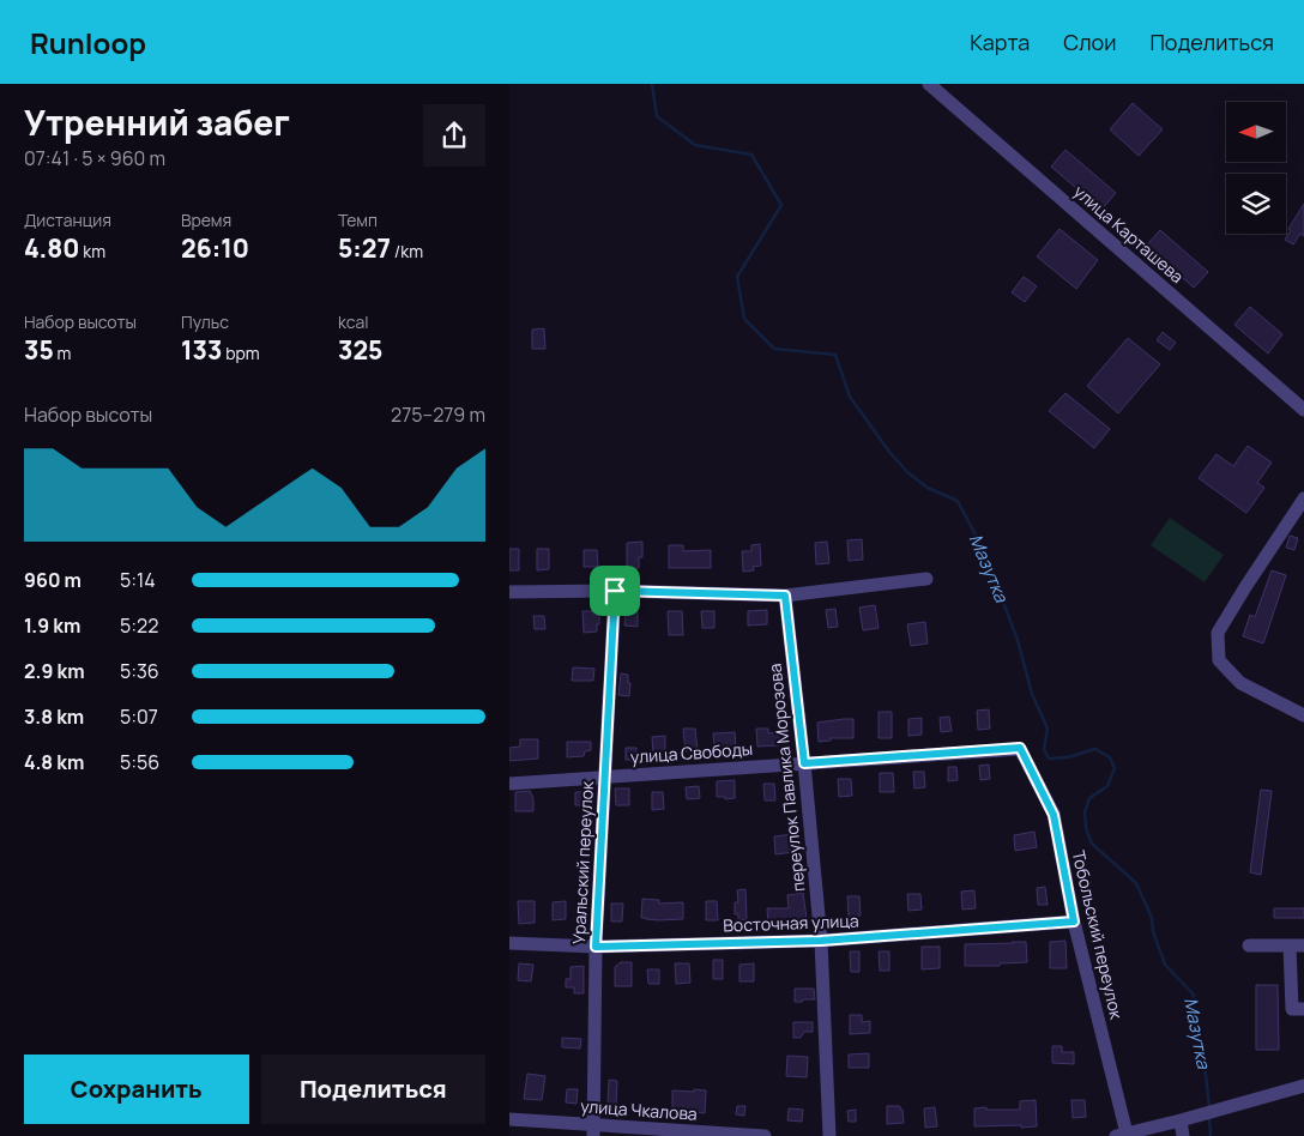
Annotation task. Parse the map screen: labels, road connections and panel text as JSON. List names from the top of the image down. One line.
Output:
{"streets":{"street":["улица Карташева","улица Свободы","переулок Павлика Морозова","Уральский переулок","Восточная улица","Тобольский переулок","улица Чкалова"]},"crossings":[["улица Свободы","переулок Павлика Морозова"],["улица Свободы","Уральский переулок"],["улица Свободы","Тобольский переулок"],["переулок Павлика Морозова","Восточная улица"],["Уральский переулок","Восточная улица"],["Уральский переулок","улица Чкалова"],["Восточная улица","Тобольский переулок"]],"water":["Мазутка"],"north":"left","page":{"header":"Runloop","nav":["Карта","Слои","Поделиться"],"heading":["Утренний забег","07:41 · 5 × 960 m"],"stats":[["Дистанция","4.80 km"],["Время","26:10"],["Темп","5:27 /km"],["Набор высоты","35 m"],["Пульс","133 bpm"],["kcal","325"]],"chart":["Набор высоты","275–279 m"],"list":[{"name":"960 m","note":"5:14"},{"name":"1.9 km","note":"5:22"},{"name":"2.9 km","note":"5:36"},{"name":"3.8 km","note":"5:07"},{"name":"4.8 km","note":"5:56"}],"buttons":["Сохранить","Поделиться"]}}
